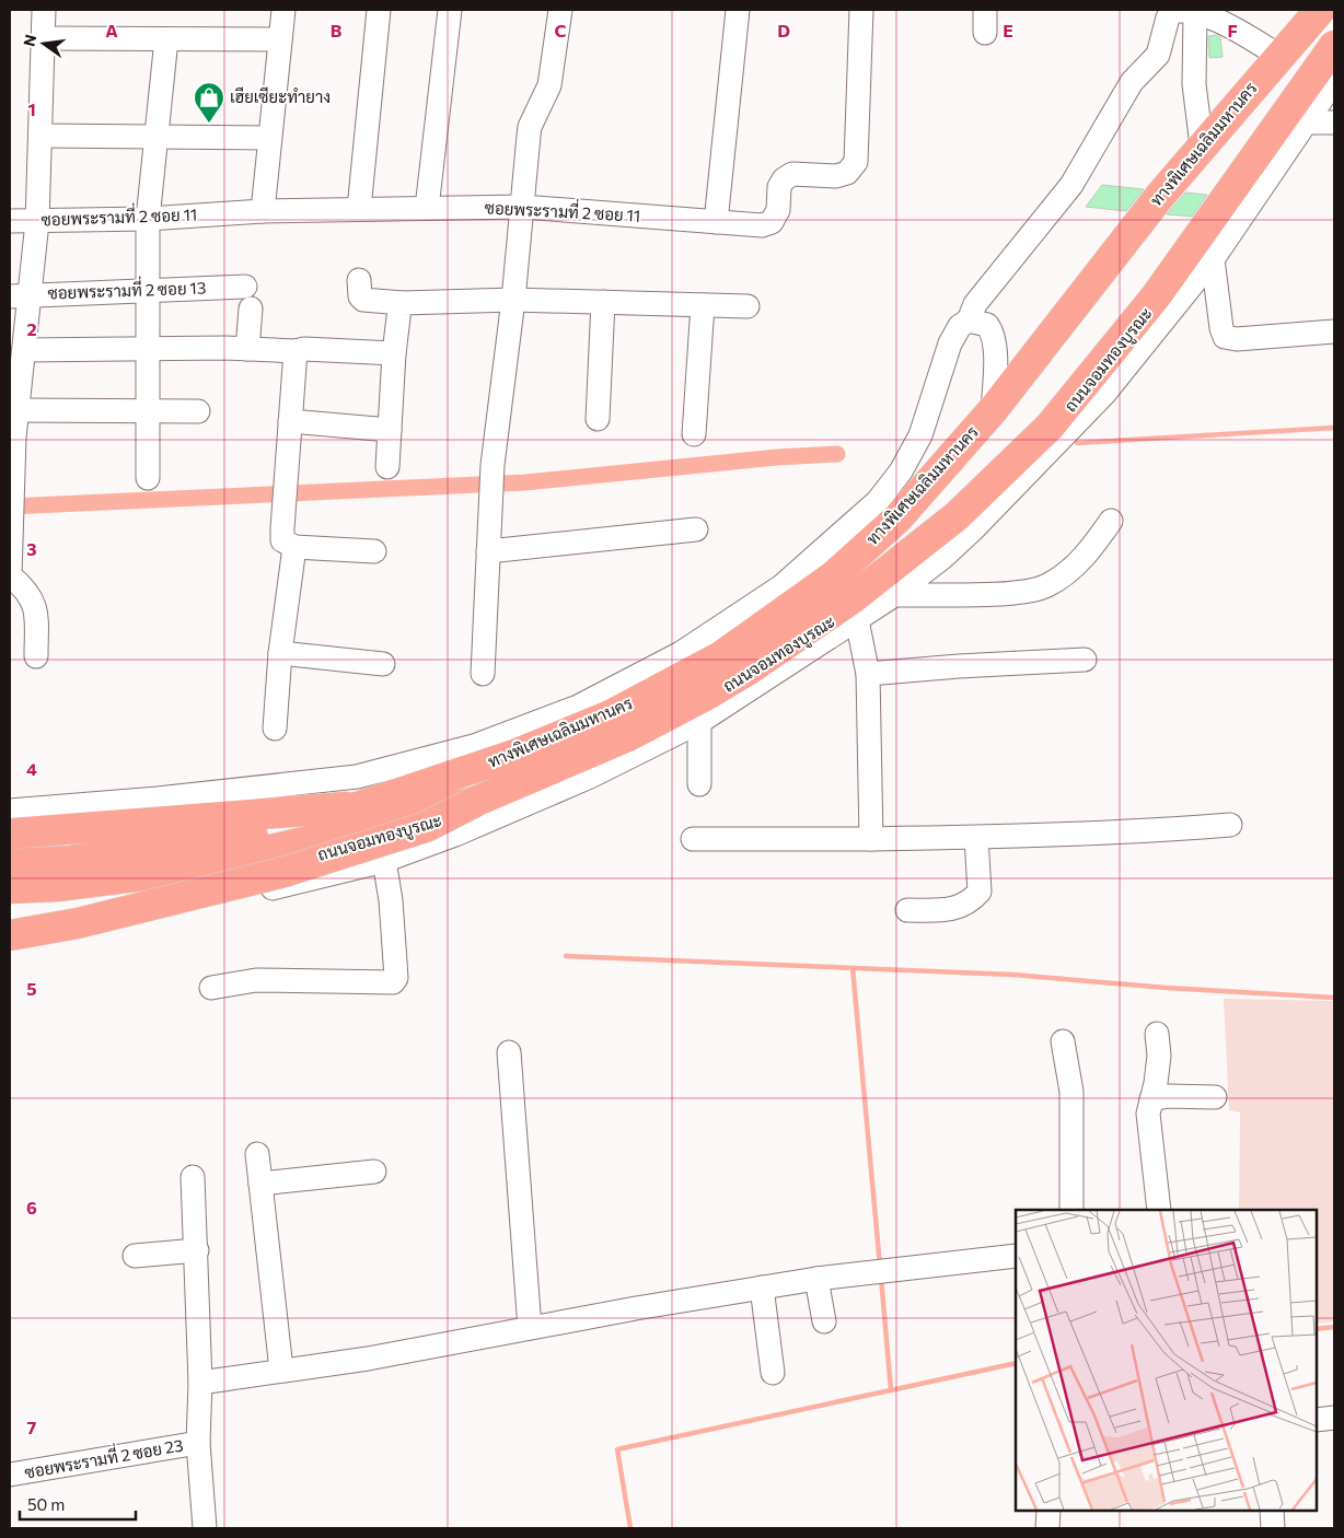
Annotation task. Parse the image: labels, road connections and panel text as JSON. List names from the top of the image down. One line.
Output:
{"streets":{"highway":["ทางพิเศษเฉลิมมหานคร"],"street":["ซอยพระรามที่ 2 ซอย 11","ซอยพระรามที่ 2 ซอย 13","ถนนจอมทองบูรณะ","ซอยพระรามที่ 2 ซอย 23"]},"places":{"shop":["เฮียเซียะทำยาง"]},"scale_bar":"50 m","north":"left","grid":{"columns":["A","B","C","D","E","F"],"rows":["1","2","3","4","5","6","7"]}}
